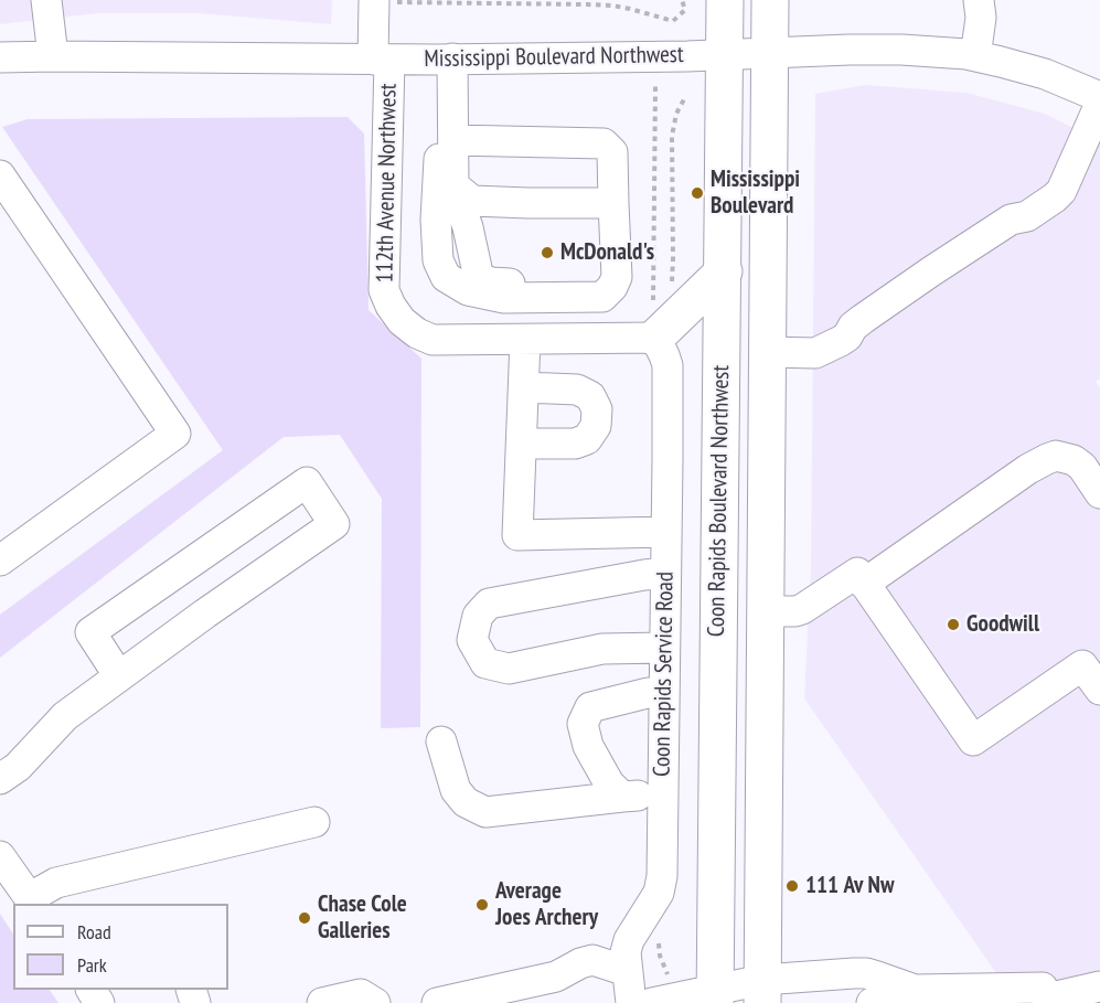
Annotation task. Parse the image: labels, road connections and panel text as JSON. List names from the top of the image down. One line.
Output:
{"streets":{"main road":["Coon Rapids Boulevard Northwest"],"street":["Mississippi Boulevard Northwest","112th Avenue Northwest","Coon Rapids Service Road"]},"crossings":[["Mississippi Boulevard Northwest","112th Avenue Northwest"],["Mississippi Boulevard Northwest","Coon Rapids Boulevard Northwest"],["112th Avenue Northwest","Coon Rapids Service Road"]],"places":["Mississippi Boulevard","McDonald's","Goodwill","111 Av Nw","Average Joes Archery","Chase Cole Galleries"],"legend":["Road","Park"]}
